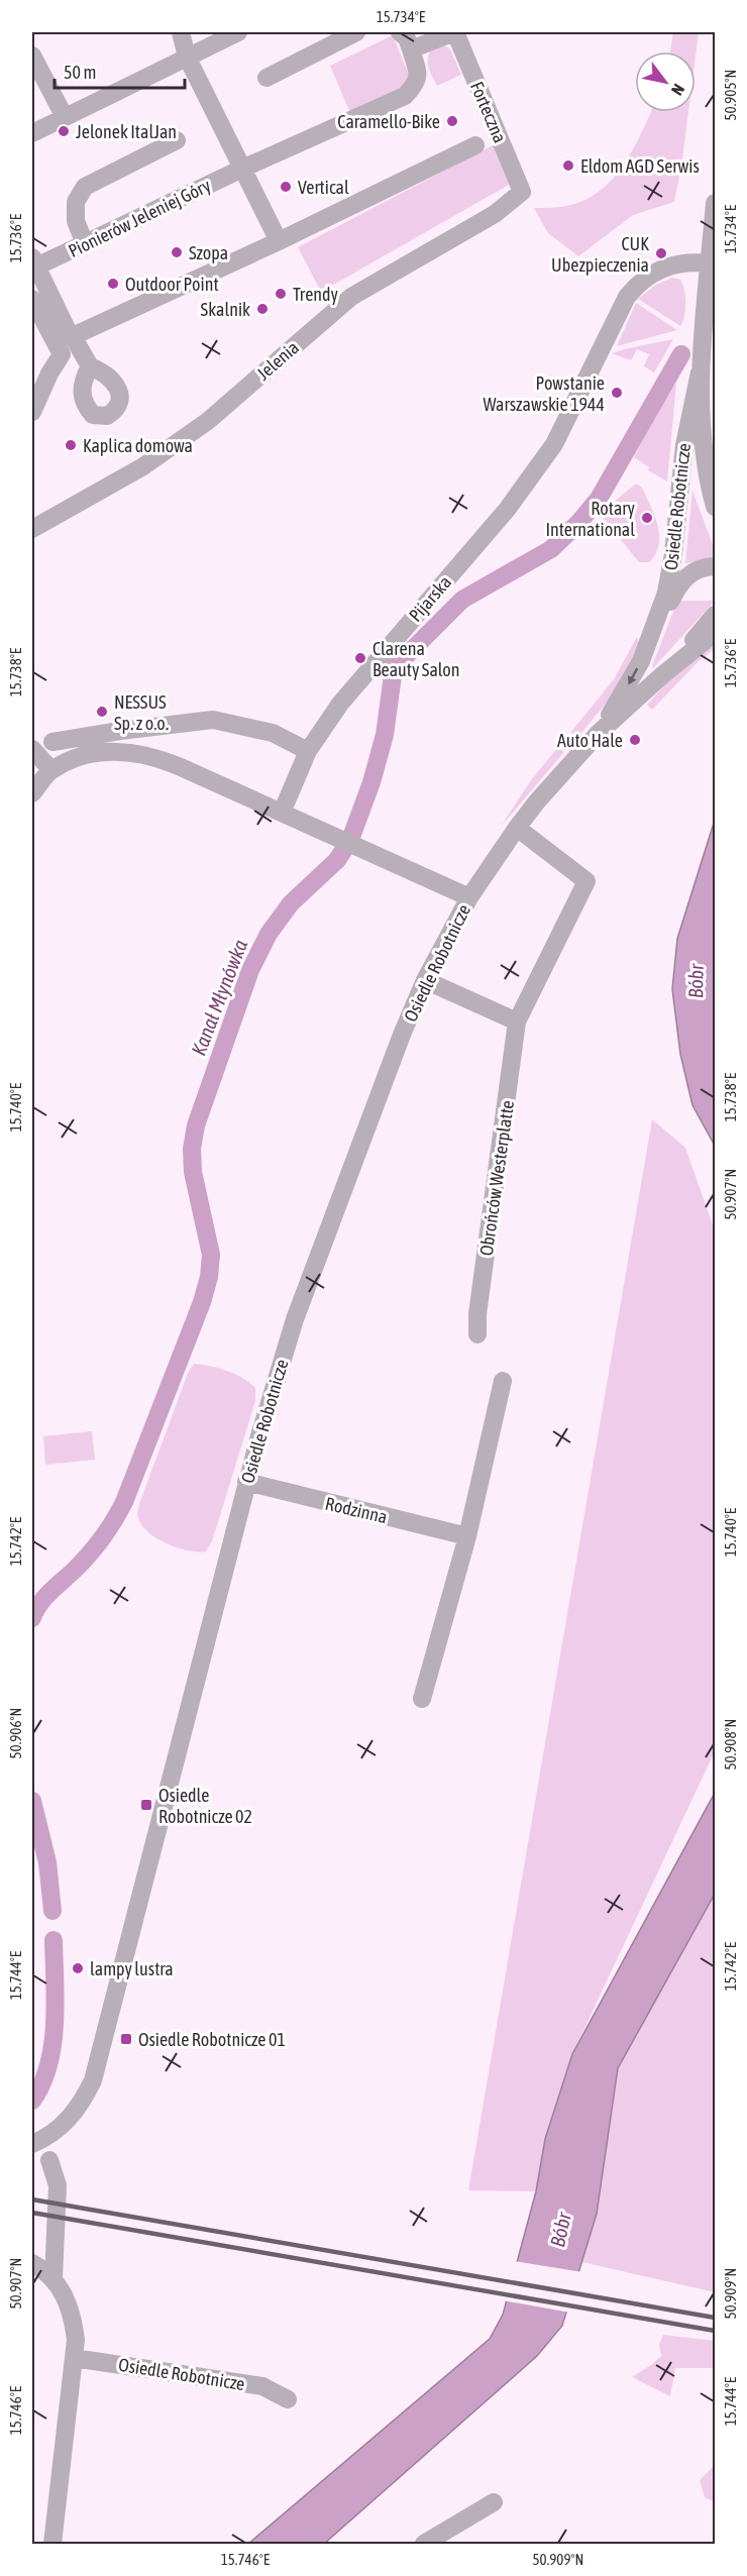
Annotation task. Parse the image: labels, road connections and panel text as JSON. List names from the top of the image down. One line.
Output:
{"streets":{"street":["Forteczna","Pionierów Jeleniej Góry","Jelenia","Osiedle Robotnicze","Pijarska","Obrońców Westerplatte","Rodzinna"]},"crossings":[["Forteczna","Jelenia"],["Osiedle Robotnicze","Obrońców Westerplatte"],["Osiedle Robotnicze","Rodzinna"]],"water":["Bóbr","Kanał Młynówka"],"places":{"other":["Caramello-Bike","Jelonek ItalJan","Eldom AGD Serwis","Vertical","Szopa","CUK Ubezpieczenia","Outdoor Point","Trendy","Skalnik","Powstanie Warszawskie 1944","Kaplica domowa","Rotary International","Clarena Beauty Salon","NESSUS Sp. z o.o.","Auto Hale","lampy lustra"],"transit":["Osiedle Robotnicze 02","Osiedle Robotnicze 01"]},"scale_bar":"50 m","north":"bottom right","coordinates":["15.734°E","50.905°N","15.736°E","15.738°E","15.740°E","50.907°N","15.742°E","50.906°N","50.908°N","15.744°E","50.909°N","15.746°E"]}
